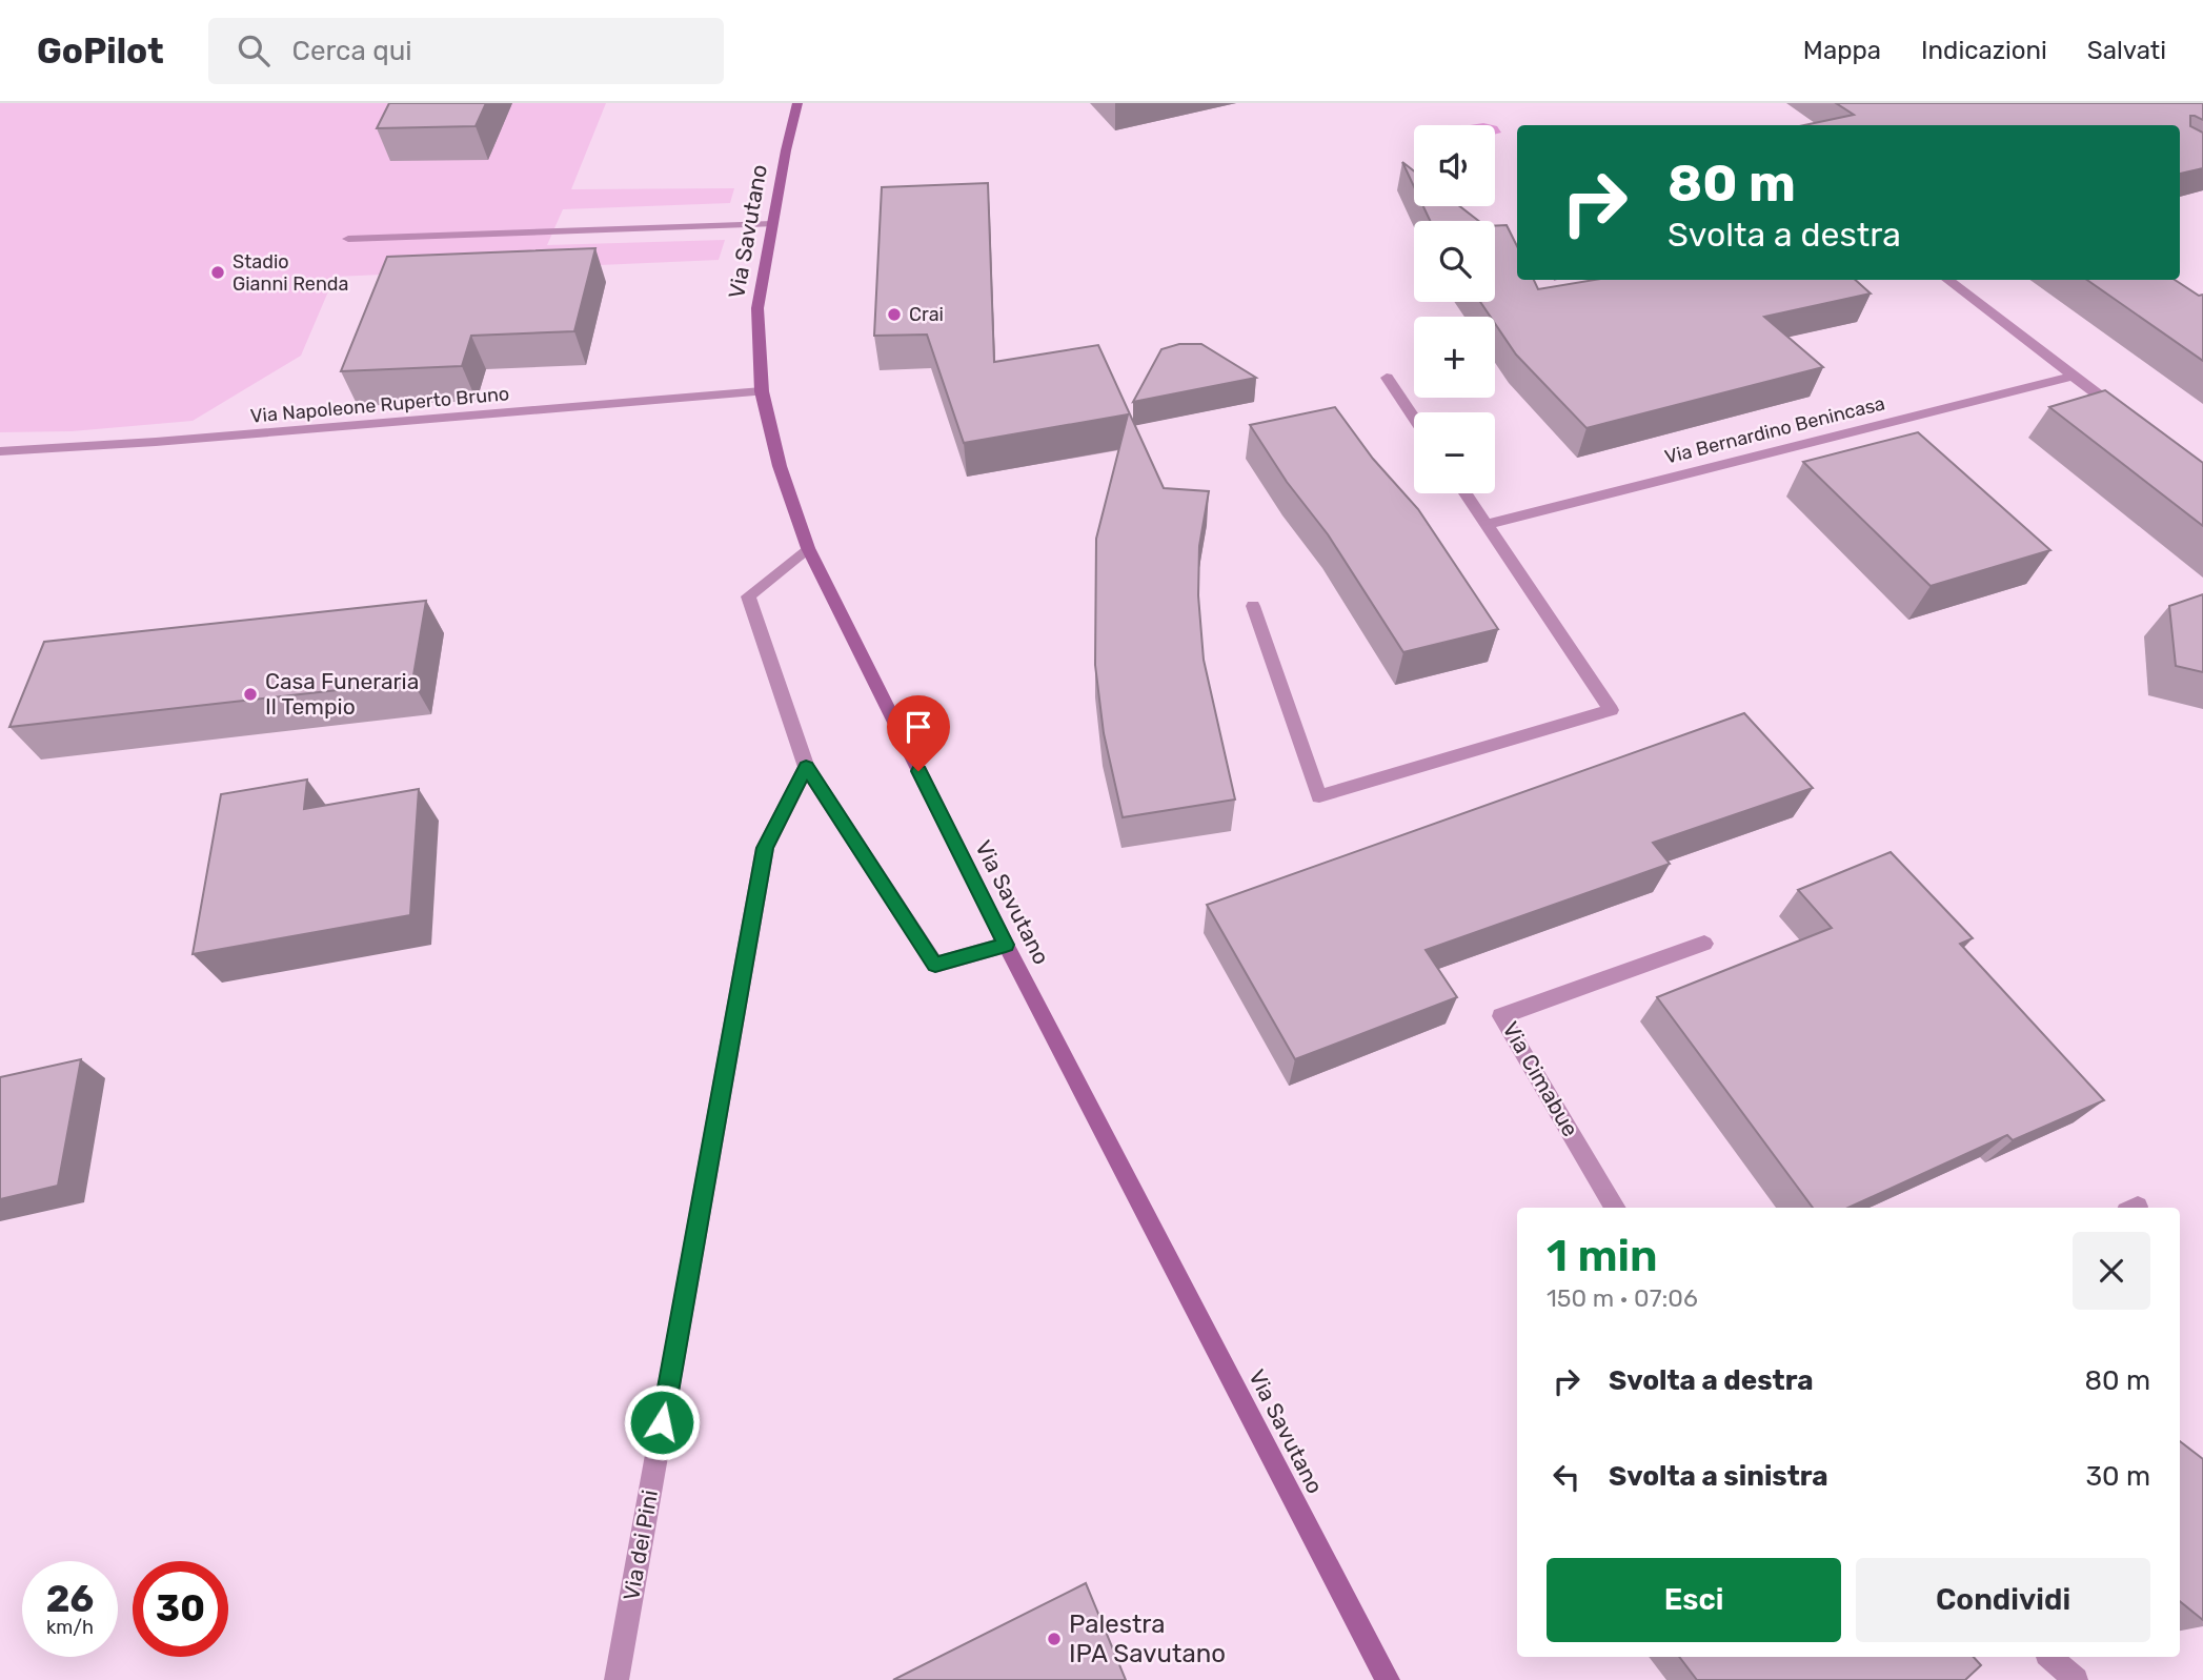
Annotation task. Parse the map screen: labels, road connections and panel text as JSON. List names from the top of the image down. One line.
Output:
{"streets":{"street":["Via Savutano","Via Napoleone Ruperto Bruno","Via Bernardino Benincasa","Via Cimabue","Via dei Pini"]},"crossings":[["Via Savutano","Via Napoleone Ruperto Bruno"]],"places":["Stadio Gianni Renda","Crai","Casa Funeraria Il Tempio","Palestra IPA Savutano"],"page":{"header":"GoPilot","search":"Cerca qui","nav":["Mappa","Indicazioni","Salvati"],"map_buttons":["+","−"],"turn":["80 m","Svolta a destra"],"heading":["1 min","150 m · 07:06"],"list":[{"name":"Svolta a destra","value":"80 m"},{"name":"Svolta a sinistra","value":"30 m"}],"buttons":["Esci","Condividi"],"speed":"26 km/h","limit":"30"}}
